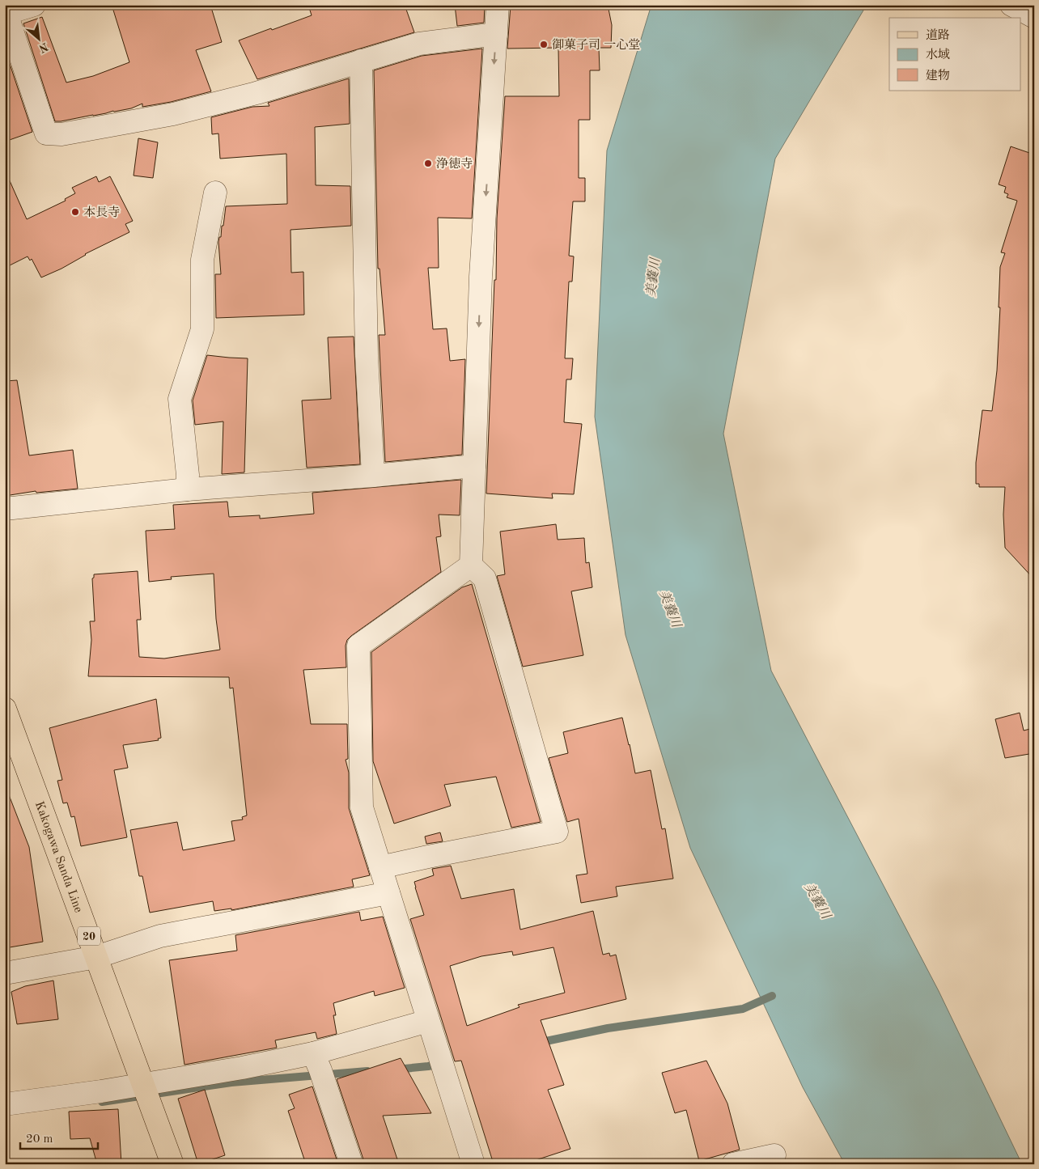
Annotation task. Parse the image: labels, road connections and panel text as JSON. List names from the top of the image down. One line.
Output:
{"streets":{"main road":["Kakogawa Sanda Line","20"]},"water":["美嚢川"],"places":["御菓子司 一心堂","浄徳寺","本長寺"],"legend":["道路","水域","建物"],"scale_bar":"20 m","north":"bottom right"}
